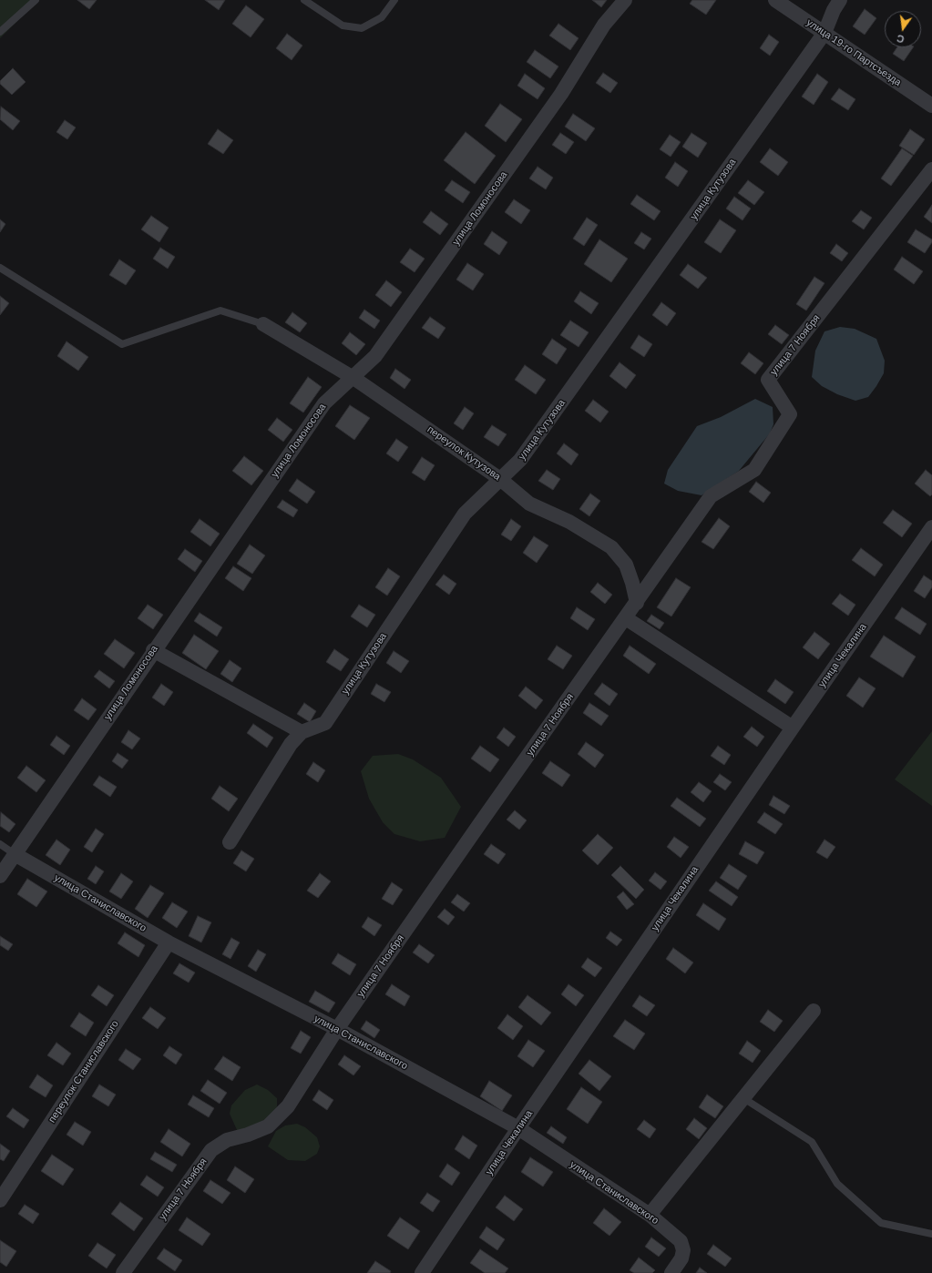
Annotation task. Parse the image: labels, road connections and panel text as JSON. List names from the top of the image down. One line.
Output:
{"streets":{"street":["улица 19-го Партсъезда","улица Кутузова","улица Ломоносова","улица 7 Ноября","переулок Кутузова","улица Чекалина","улица Станиславского","переулок Станиславского"]},"crossings":[["улица 19-го Партсъезда","улица Кутузова"],["улица Кутузова","переулок Кутузова"],["улица Ломоносова","переулок Кутузова"],["улица Ломоносова","улица Станиславского"],["улица 7 Ноября","переулок Кутузова"],["улица 7 Ноября","улица Станиславского"],["улица Чекалина","улица Станиславского"],["улица Станиславского","переулок Станиславского"]],"north":"bottom"}
